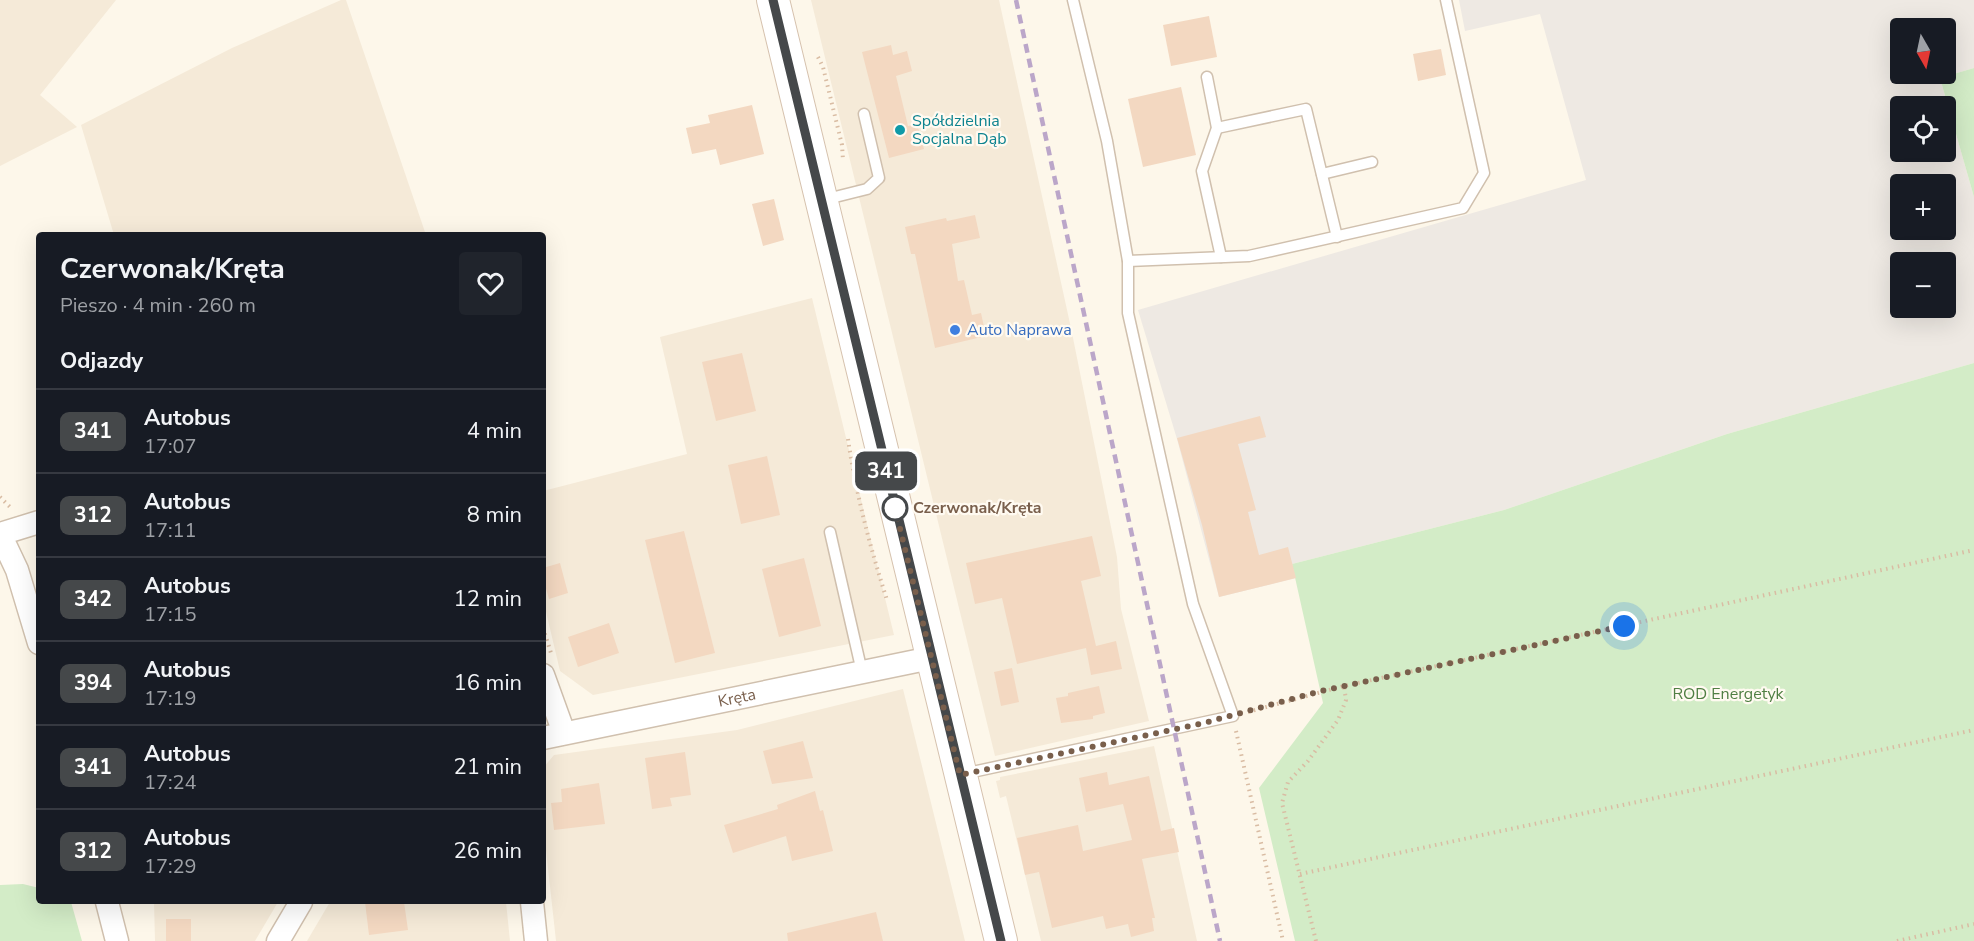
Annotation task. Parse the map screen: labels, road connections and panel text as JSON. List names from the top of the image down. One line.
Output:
{"streets":{"street":["Kręta"]},"parks":["ROD Energetyk"],"places":["Spółdzielnia Socjalna Dąb","Auto Naprawa","Czerwonak/Kręta"],"lines":["bus line 341"],"north":"bottom","page":{"on_map":"341","map_buttons":["+","−"],"heading":[["Czerwonak/Kręta","Pieszo · 4 min · 260 m"],"Odjazdy"],"list":[{"mark":"341","name":"Autobus","note":"17:07","value":"4 min"},{"mark":"312","name":"Autobus","note":"17:11","value":"8 min"},{"mark":"342","name":"Autobus","note":"17:15","value":"12 min"},{"mark":"394","name":"Autobus","note":"17:19","value":"16 min"},{"mark":"341","name":"Autobus","note":"17:24","value":"21 min"},{"mark":"312","name":"Autobus","note":"17:29","value":"26 min"}]}}
